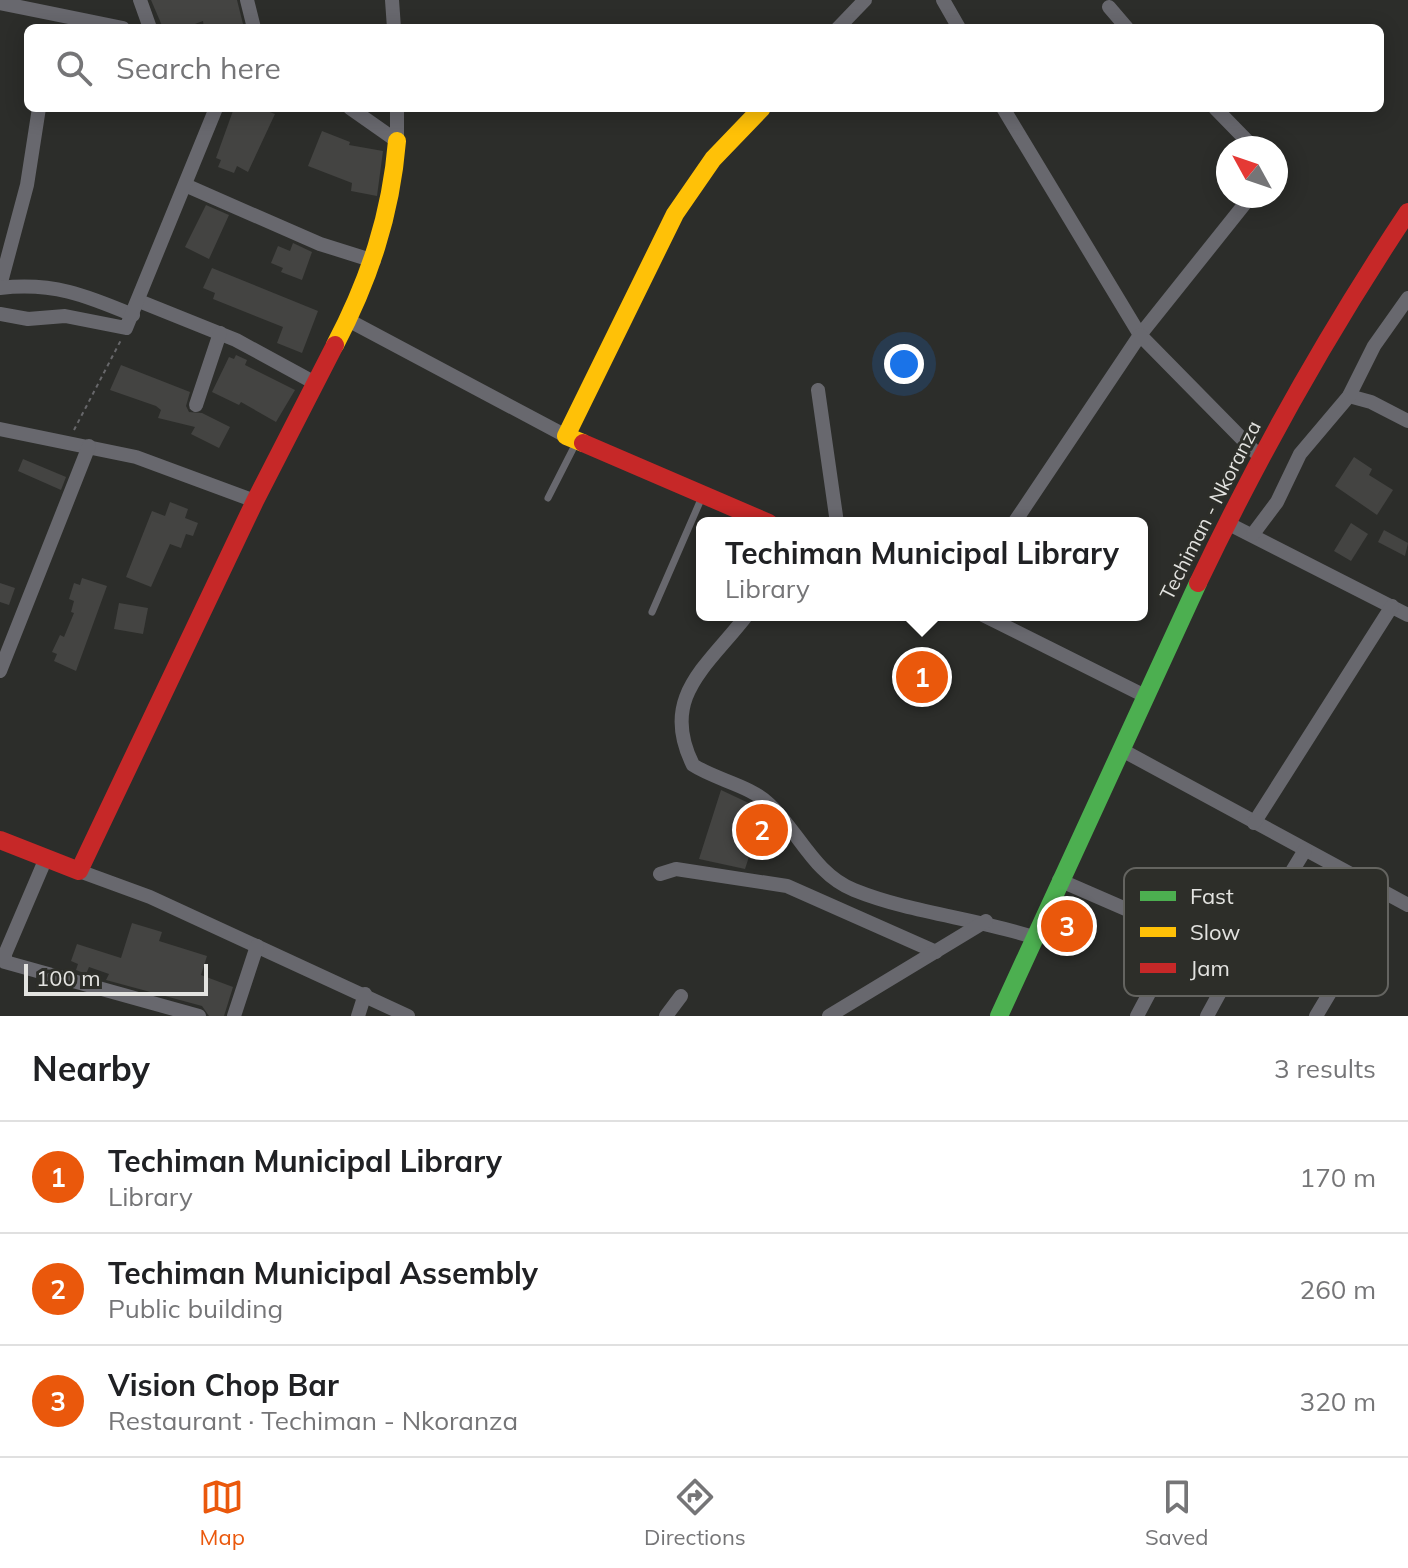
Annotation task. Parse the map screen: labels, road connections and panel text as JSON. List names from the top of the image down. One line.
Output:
{"streets":{"street":["Techiman - Nkoranza"]},"legend":["Fast","Slow","Jam"],"scale_bar":"100 m","north":"top left","page":{"search":"Search here","popup":["Techiman Municipal Library","Library"],"pins":["1","2","3"],"scale":"100 m","heading":["Nearby","3 results"],"list":[{"mark":"1","name":"Techiman Municipal Library","note":"Library","value":"170 m"},{"mark":"2","name":"Techiman Municipal Assembly","note":"Public building","value":"260 m"},{"mark":"3","name":"Vision Chop Bar","note":"Restaurant · Techiman - Nkoranza","value":"320 m"}],"nav":["Map","Directions","Saved"]}}
